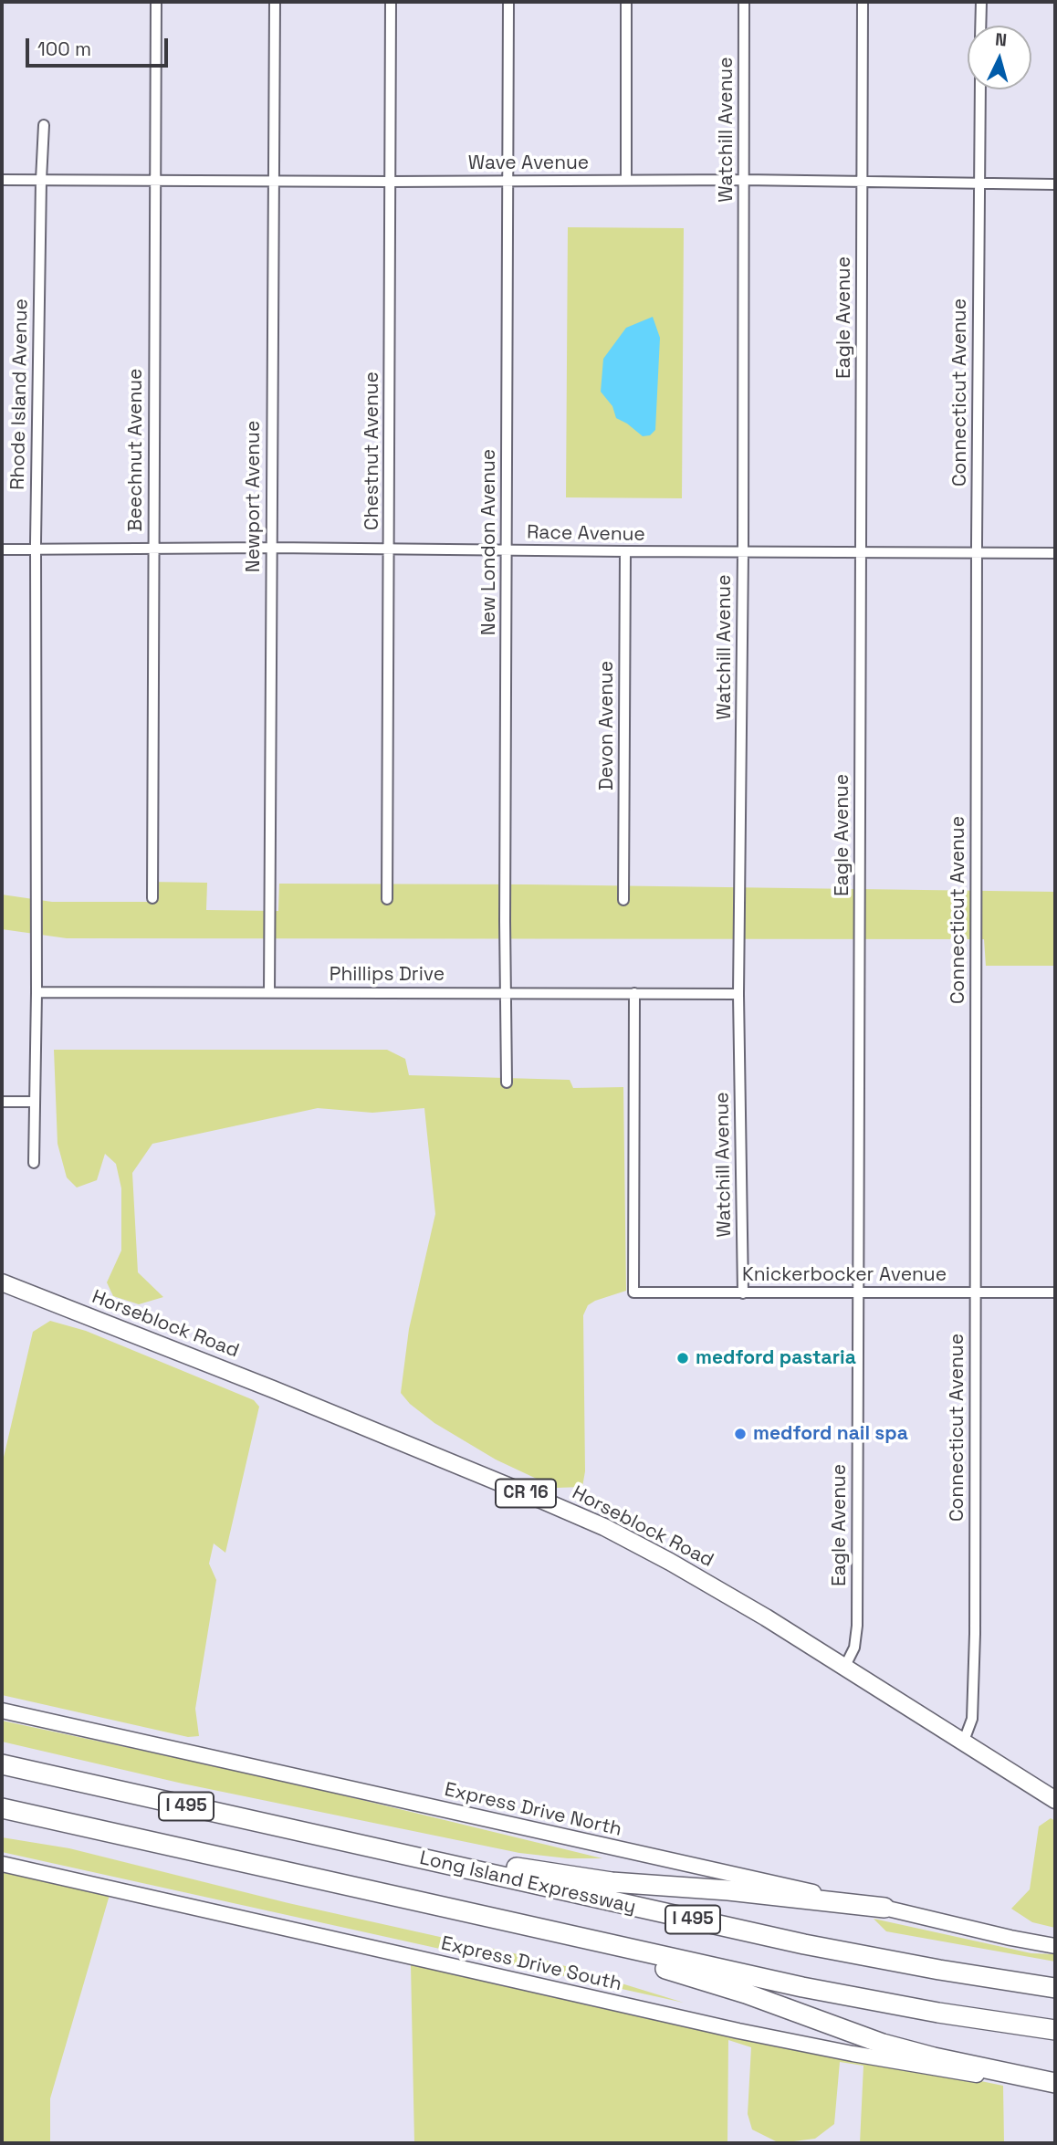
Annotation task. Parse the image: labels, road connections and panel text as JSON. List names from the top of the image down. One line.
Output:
{"streets":{"highway":["I 495","Long Island Expressway"],"main road":["Horseblock Road","CR 16","Express Drive North","Express Drive South"],"street":["Watchill Avenue","Wave Avenue","Eagle Avenue","Connecticut Avenue","Rhode Island Avenue","Beechnut Avenue","Chestnut Avenue","Newport Avenue","Race Avenue","New London Avenue","Devon Avenue","Phillips Drive","Knickerbocker Avenue"]},"crossings":[["Watchill Avenue","Wave Avenue"],["Watchill Avenue","Race Avenue"],["Watchill Avenue","Phillips Drive"],["Watchill Avenue","Knickerbocker Avenue"],["Wave Avenue","Eagle Avenue"],["Wave Avenue","Connecticut Avenue"],["Wave Avenue","Rhode Island Avenue"],["Wave Avenue","Beechnut Avenue"],["Wave Avenue","Chestnut Avenue"],["Wave Avenue","Newport Avenue"],["Wave Avenue","New London Avenue"],["Eagle Avenue","Race Avenue"],["Eagle Avenue","Knickerbocker Avenue"],["Eagle Avenue","Horseblock Road"],["Connecticut Avenue","Race Avenue"],["Connecticut Avenue","Knickerbocker Avenue"],["Connecticut Avenue","Horseblock Road"],["Rhode Island Avenue","Race Avenue"],["Rhode Island Avenue","Phillips Drive"],["Beechnut Avenue","Race Avenue"],["Chestnut Avenue","Race Avenue"],["Newport Avenue","Race Avenue"],["Newport Avenue","Phillips Drive"],["Race Avenue","New London Avenue"],["Race Avenue","Devon Avenue"],["New London Avenue","Phillips Drive"],["Phillips Drive","Knickerbocker Avenue"]],"places":["medford pastaria","medford nail spa"],"scale_bar":"100 m","north":"top"}
